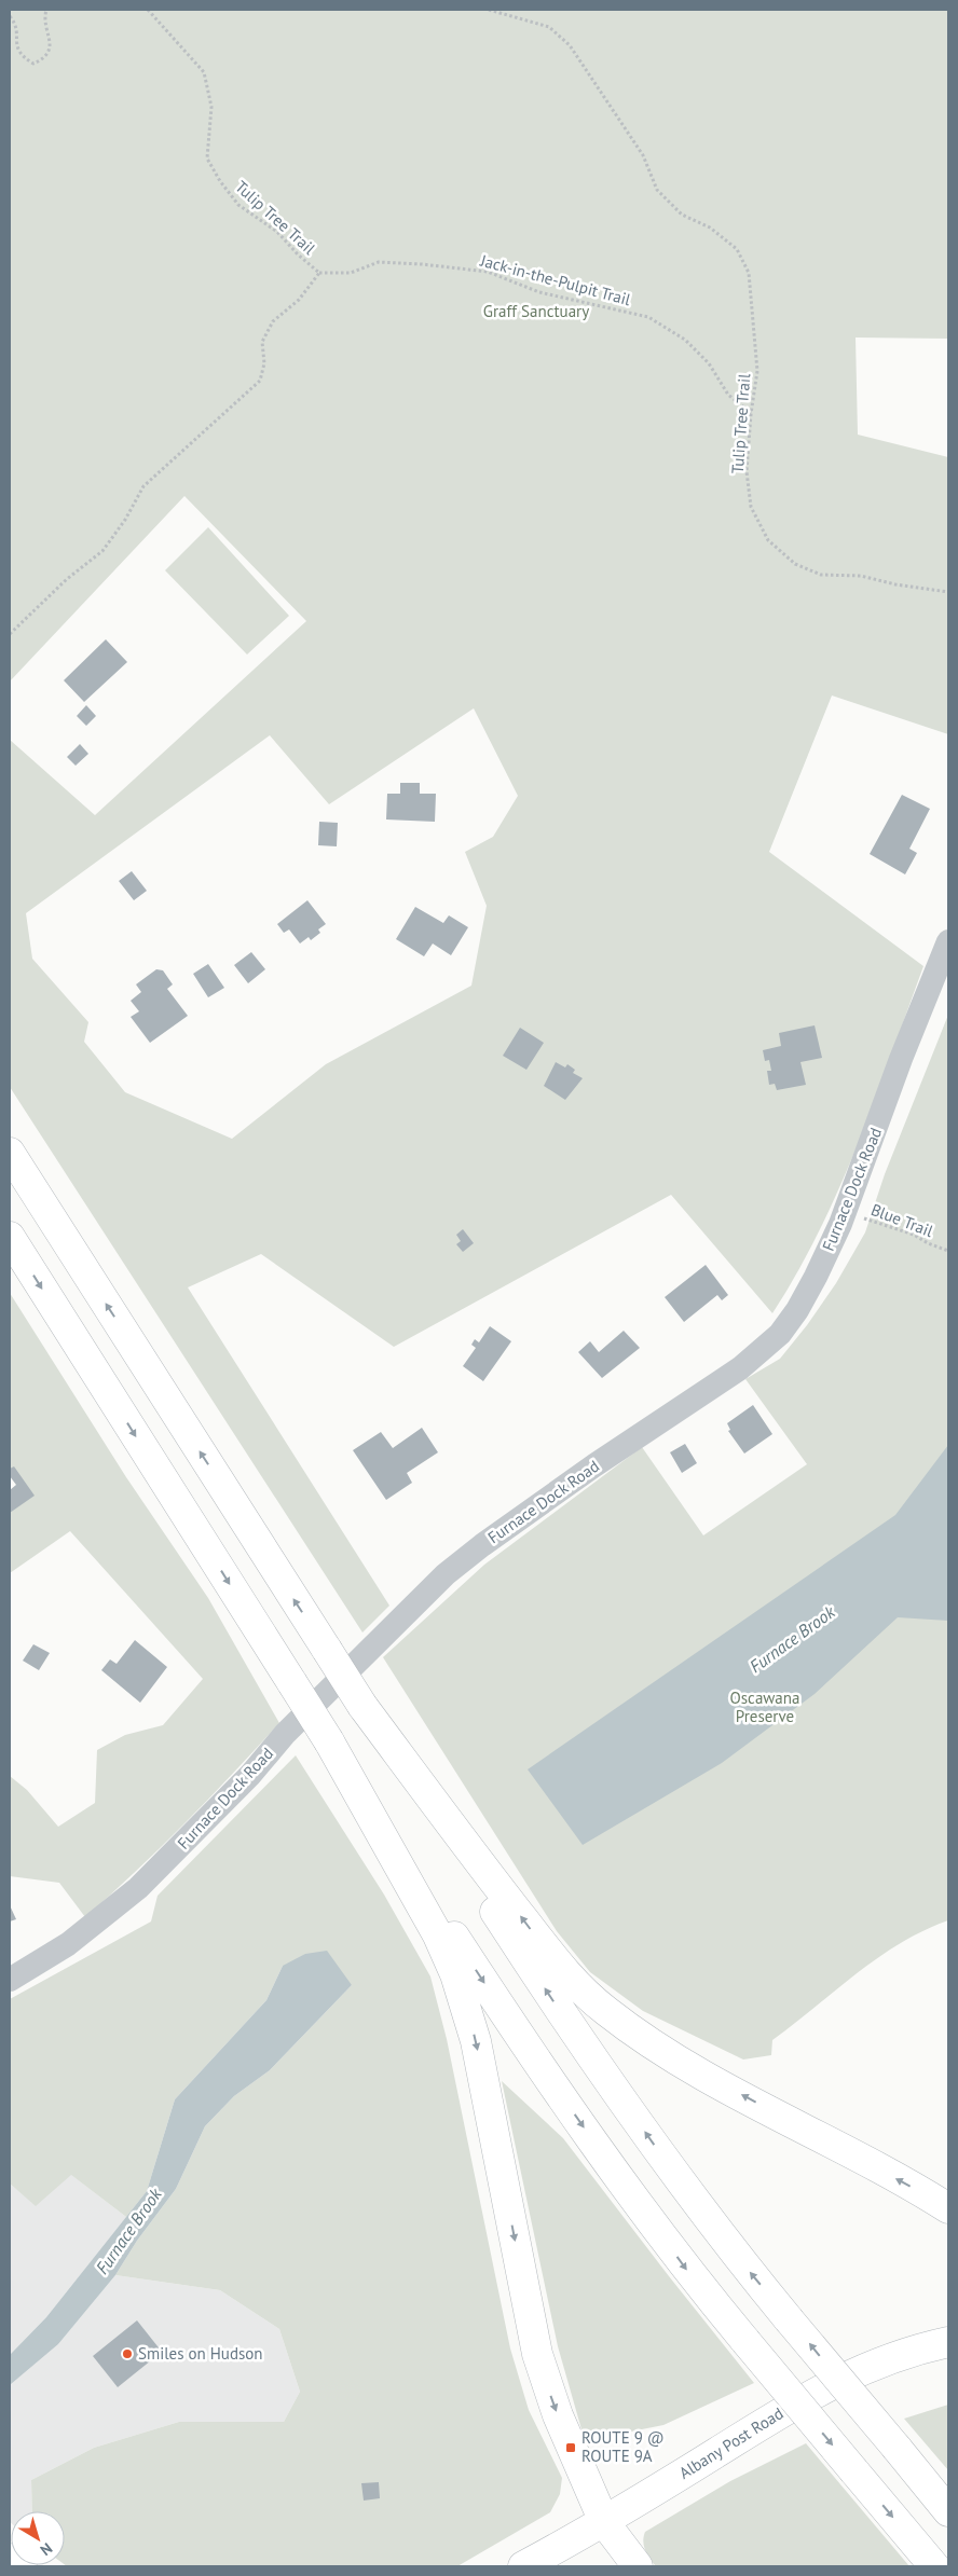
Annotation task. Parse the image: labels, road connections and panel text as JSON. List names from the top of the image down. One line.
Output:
{"streets":{"main road":["Albany Post Road"],"street":["Furnace Dock Road"],"path":["Tulip Tree Trail","Jack-in-the-Pulpit Trail","Blue Trail"]},"crossings":[["Tulip Tree Trail","Jack-in-the-Pulpit Trail"],["Furnace Dock Road","Blue Trail"]],"water":["Furnace Brook"],"parks":["Graff Sanctuary","Oscawana Preserve"],"places":{"other":["Smiles on Hudson"],"transit":["ROUTE 9 @ ROUTE 9A"]},"north":"bottom right"}
